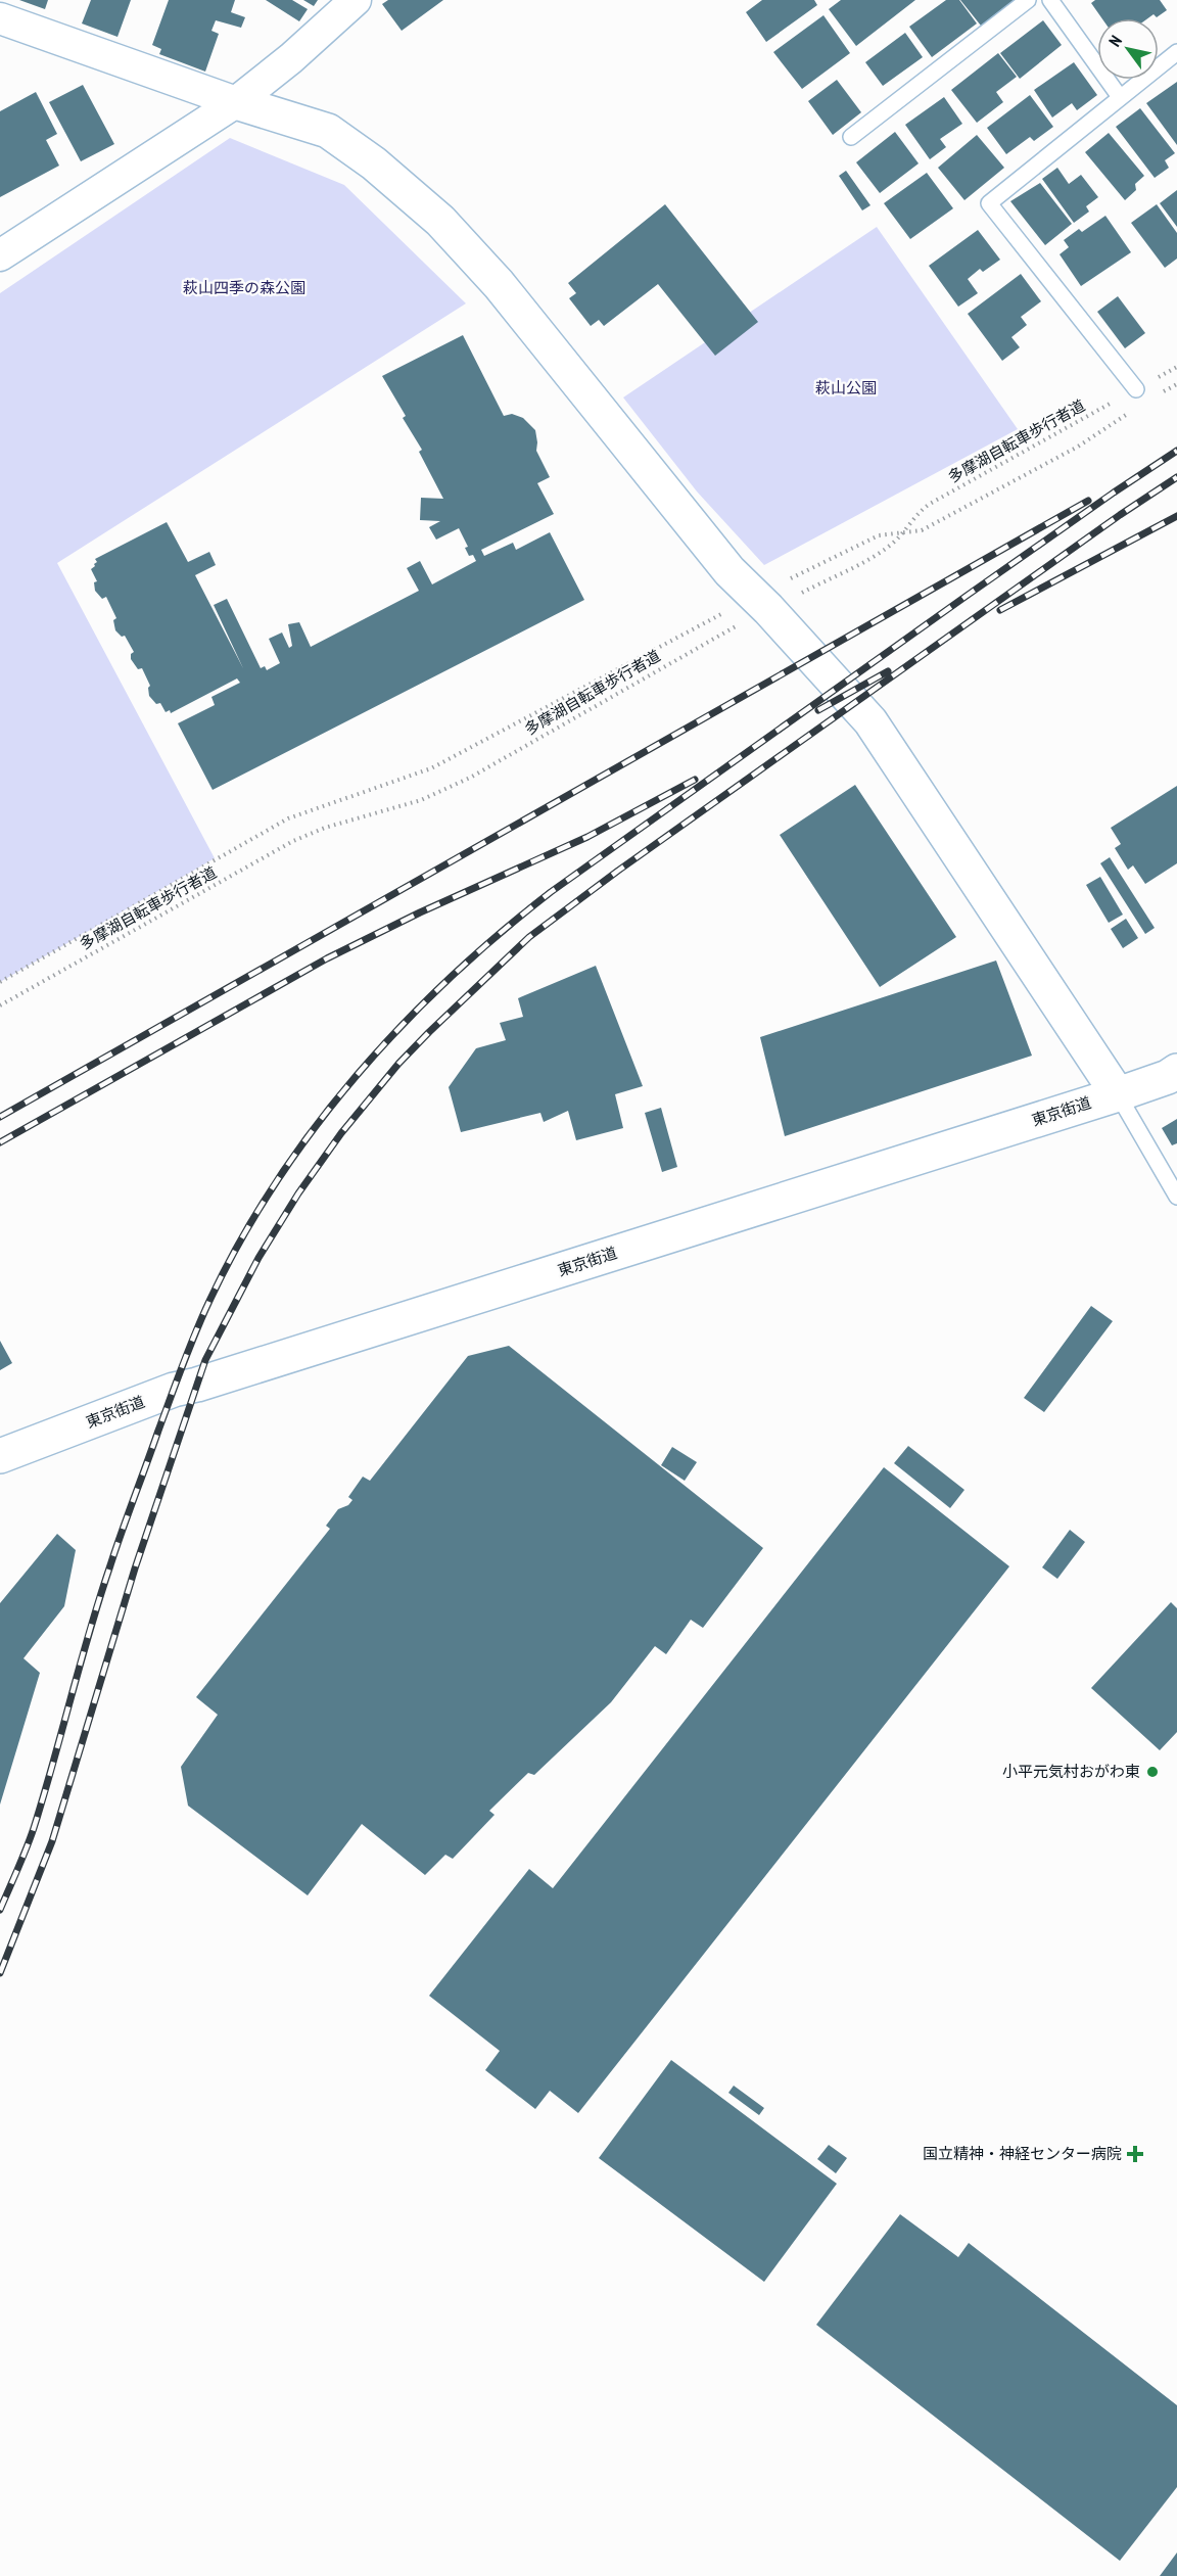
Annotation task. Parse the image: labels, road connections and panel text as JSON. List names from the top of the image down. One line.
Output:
{"streets":{"street":["東京街道"],"path":["多摩湖自転車歩行者道"]},"parks":["萩山四季の森公園","萩山公園"],"places":{"other":["小平元気村おがわ東"],"health":["国立精神・神経センター病院"]},"north":"top left"}
